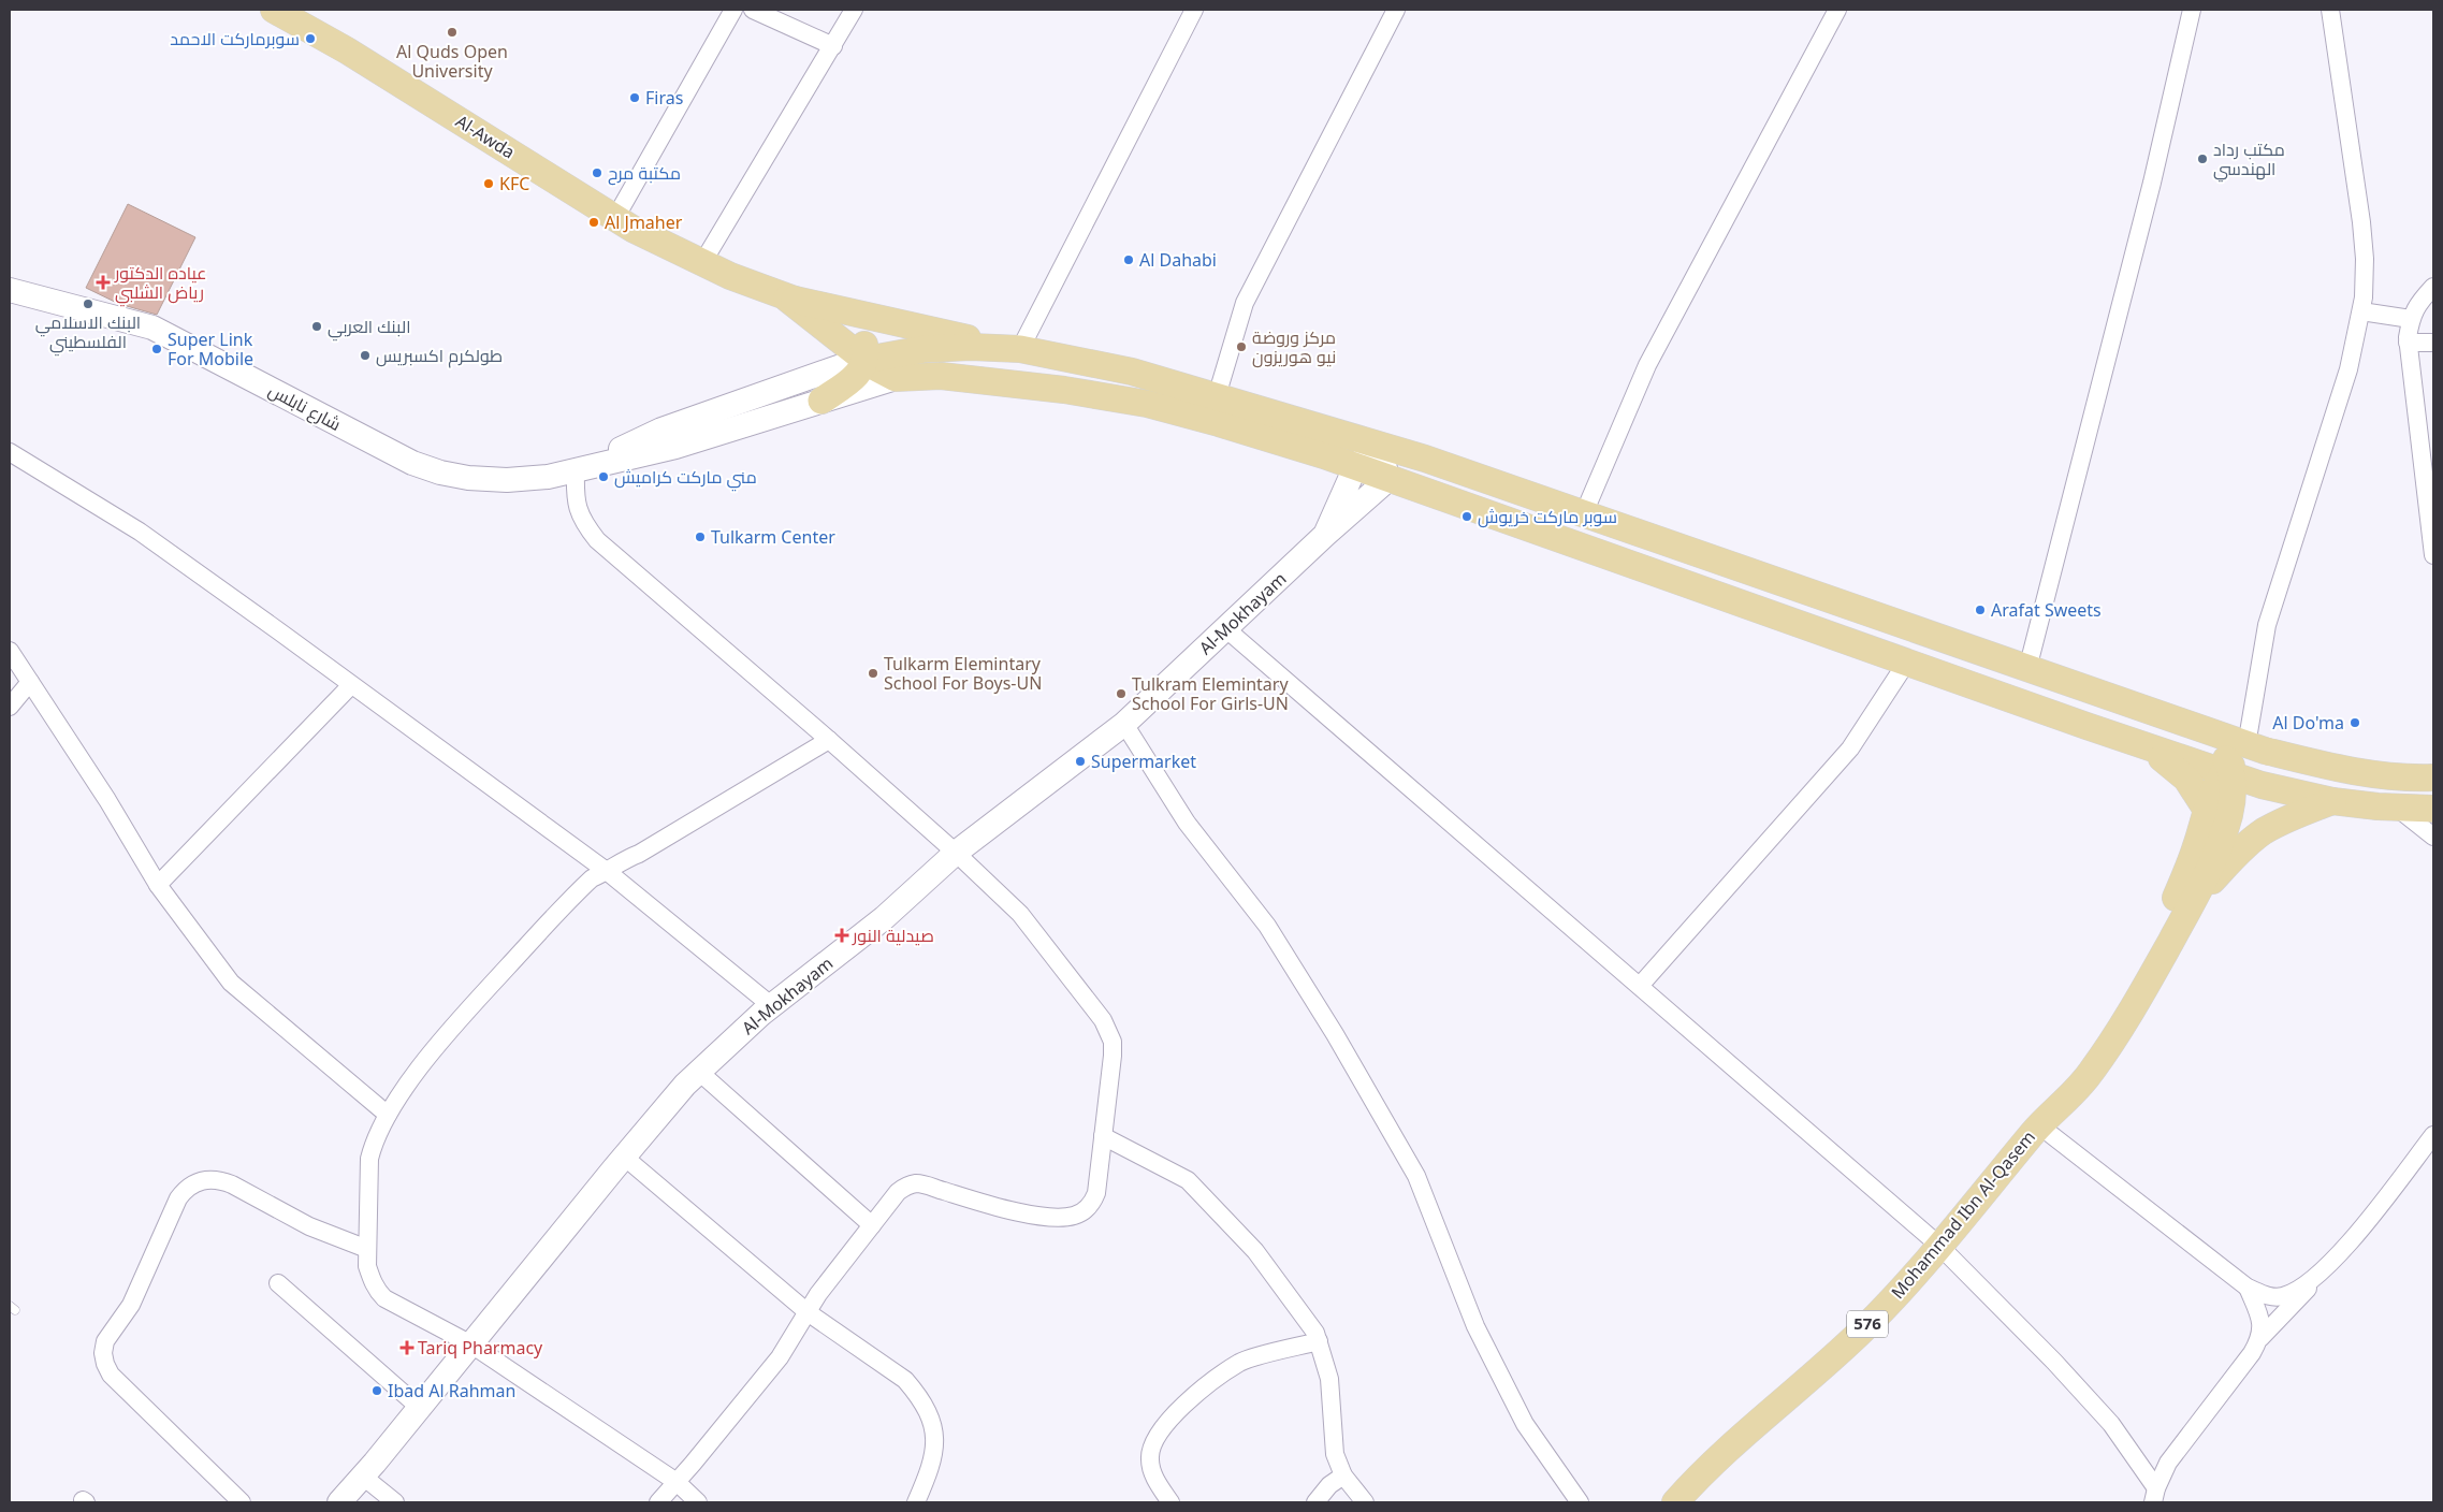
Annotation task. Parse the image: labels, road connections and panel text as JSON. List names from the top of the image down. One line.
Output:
{"streets":{"main road":["Al-Awda","Mohammad Ibn Al-Qasem","576"],"street":["شارع نابلس","Al-Mokhayam"]},"places":{"other":["Al Quds Open University","سوبرماركت الاحمد","Firas","مكتب رداد الهندسي","مكتبة مرح","KFC","Al Jmaher","Al Dahabi","البنك الاسلامي الفلسطيني","البنك العربي","مركز وروضة نيو هوريزون","Super Link For Mobile","طولكرم اكسبريس","مني ماركت كراميش","سوبر ماركت خريوش","Tulkarm Center","Arafat Sweets","Tulkarm Elemintary School For Boys-UN","Tulkram Elemintary School For Girls-UN","Al Do'ma","Supermarket","Ibad Al Rahman"],"health":["عياده الدكتور رياض الشلبي","صيدلية النور","Tariq Pharmacy"]}}
